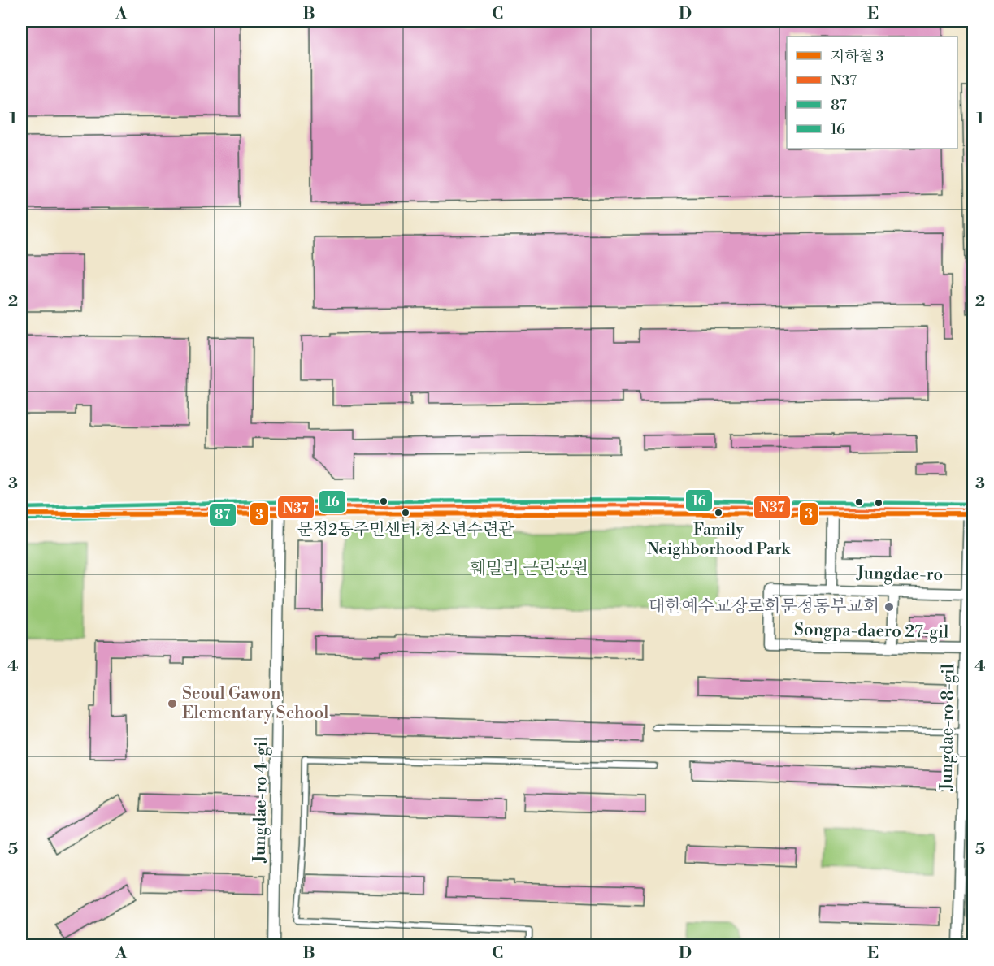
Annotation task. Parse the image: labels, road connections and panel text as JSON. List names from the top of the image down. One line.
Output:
{"streets":{"street":["Jungdae-ro","Songpa-daero 27-gil","Jungdae-ro 8-gil","Jungdae-ro 4-gil"]},"crossings":[["Jungdae-ro","Songpa-daero 27-gil"],["Jungdae-ro","Jungdae-ro 8-gil"],["Songpa-daero 27-gil","Jungdae-ro 8-gil"]],"parks":["훼밀리 근린공원"],"places":["문정2동주민센터.청소년수련관","Family Neighborhood Park","대한예수교장로회문정동부교회","Seoul Gawon Elementary School"],"lines":["transit line 16","transit line N37","transit line 87","metro line 3"],"legend":["지하철 3","N37","87","16"],"grid":{"columns":["A","B","C","D","E"],"rows":["1","2","3","4","5"]}}
